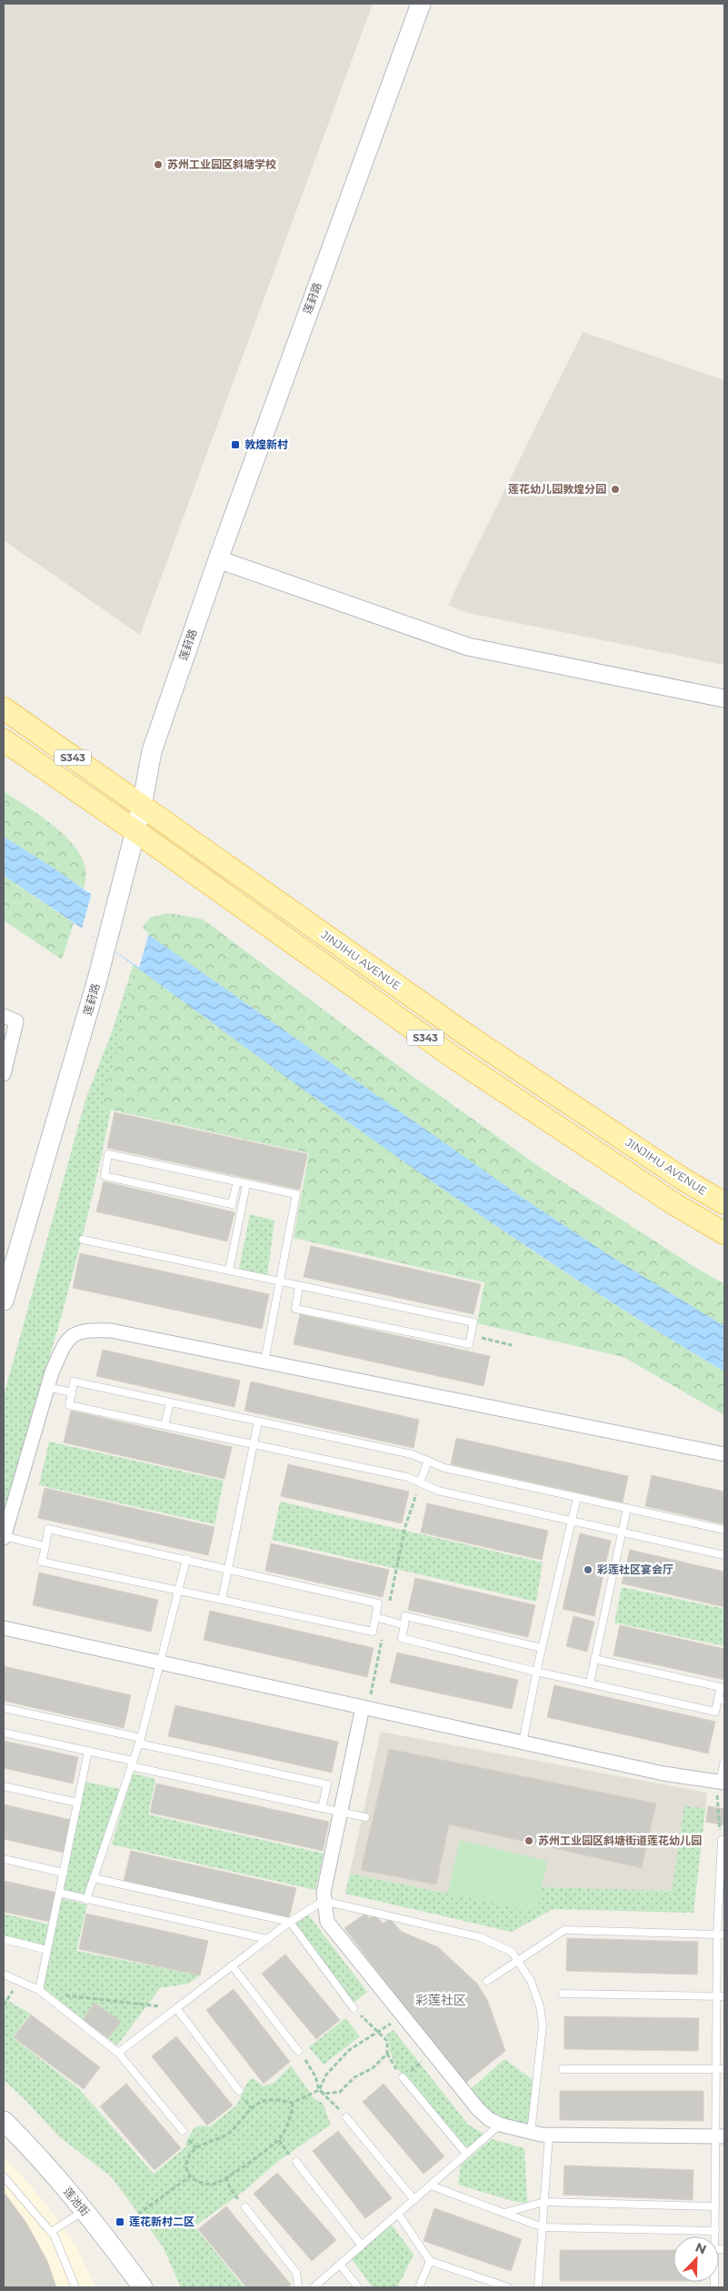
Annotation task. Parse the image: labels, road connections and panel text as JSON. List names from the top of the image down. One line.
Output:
{"streets":{"main road":["莲葑路","S343","JINJIHU AVENUE","莲池街"]},"crossings":[["莲葑路","S343"],["莲葑路","JINJIHU AVENUE"]],"districts":["彩莲社区"],"places":{"other":["苏州工业园区斜塘学校","莲花幼儿园敦煌分园","彩莲社区宴会厅","苏州工业园区斜塘街道莲花幼儿园"],"transit":["敦煌新村","莲花新村二区"]},"north":"top right"}
